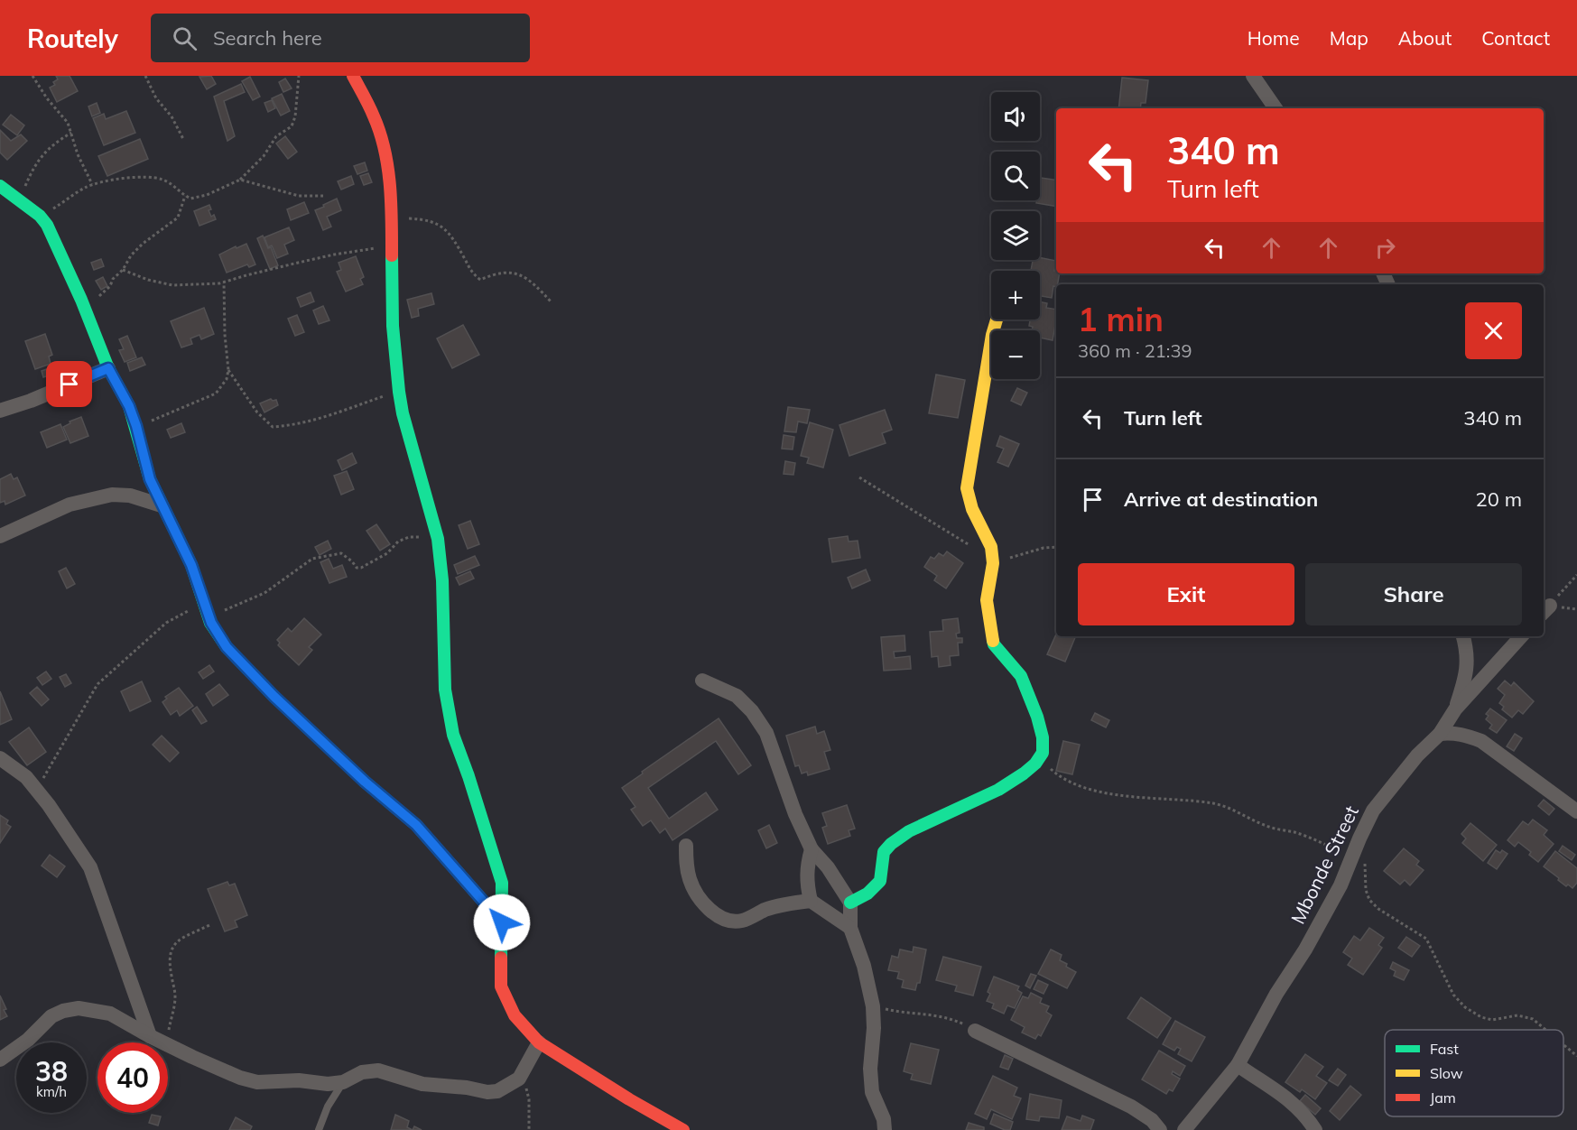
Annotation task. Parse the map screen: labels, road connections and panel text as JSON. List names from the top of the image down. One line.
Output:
{"streets":{"street":["Mbonde Street"]},"legend":["Fast","Slow","Jam"],"page":{"header":"Routely","search":"Search here","nav":["Home","Map","About","Contact"],"map_buttons":["+","−"],"turn":["340 m","Turn left"],"heading":["1 min","360 m · 21:39"],"list":[{"name":"Turn left","value":"340 m"},{"name":"Arrive at destination","value":"20 m"}],"buttons":["Exit","Share"],"speed":"38 km/h","limit":"40"}}
